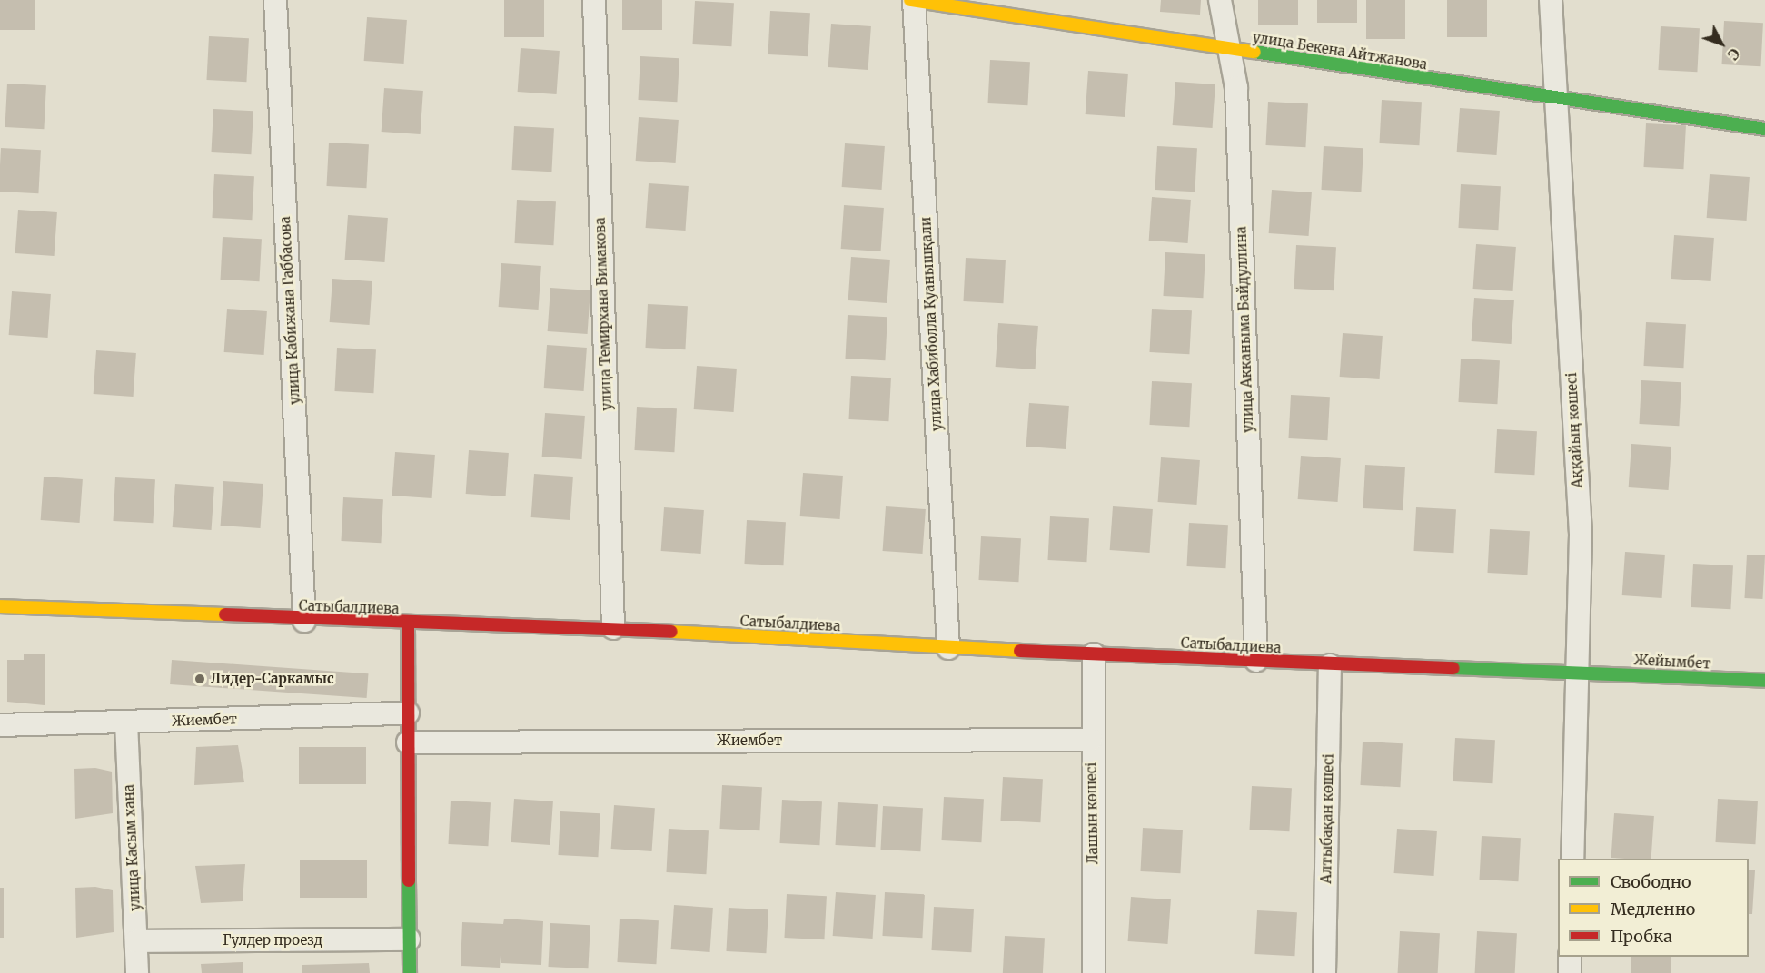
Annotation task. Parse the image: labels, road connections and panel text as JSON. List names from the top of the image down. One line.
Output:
{"streets":{"street":["улица Бекена Айтжанова","улица Кабижана Габбасова","улица Темирхана Бимакова","улица Хабиболла Қуанышқали","улица Акканыма Байдуллина","Аққайың көшесі","Сатыбалдиева","Жейымбет","Жиембет","Лашын көшесі","Алтыбақан көшесі","улица Касым хана","Гулдер проезд"]},"crossings":[["улица Бекена Айтжанова","улица Хабиболла Қуанышқали"],["улица Бекена Айтжанова","улица Акканыма Байдуллина"],["улица Бекена Айтжанова","Аққайың көшесі"],["улица Кабижана Габбасова","Сатыбалдиева"],["улица Темирхана Бимакова","Сатыбалдиева"],["улица Хабиболла Қуанышқали","Сатыбалдиева"],["улица Акканыма Байдуллина","Сатыбалдиева"],["Аққайың көшесі","Сатыбалдиева"],["Аққайың көшесі","Жейымбет"],["Сатыбалдиева","Жейымбет"],["Сатыбалдиева","Лашын көшесі"],["Сатыбалдиева","Алтыбақан көшесі"],["Жиембет","Лашын көшесі"],["Жиембет","улица Касым хана"],["улица Касым хана","Гулдер проезд"]],"places":["Лидер-Саркамыс"],"legend":["Свободно","Медленно","Пробка"],"north":"bottom right"}
